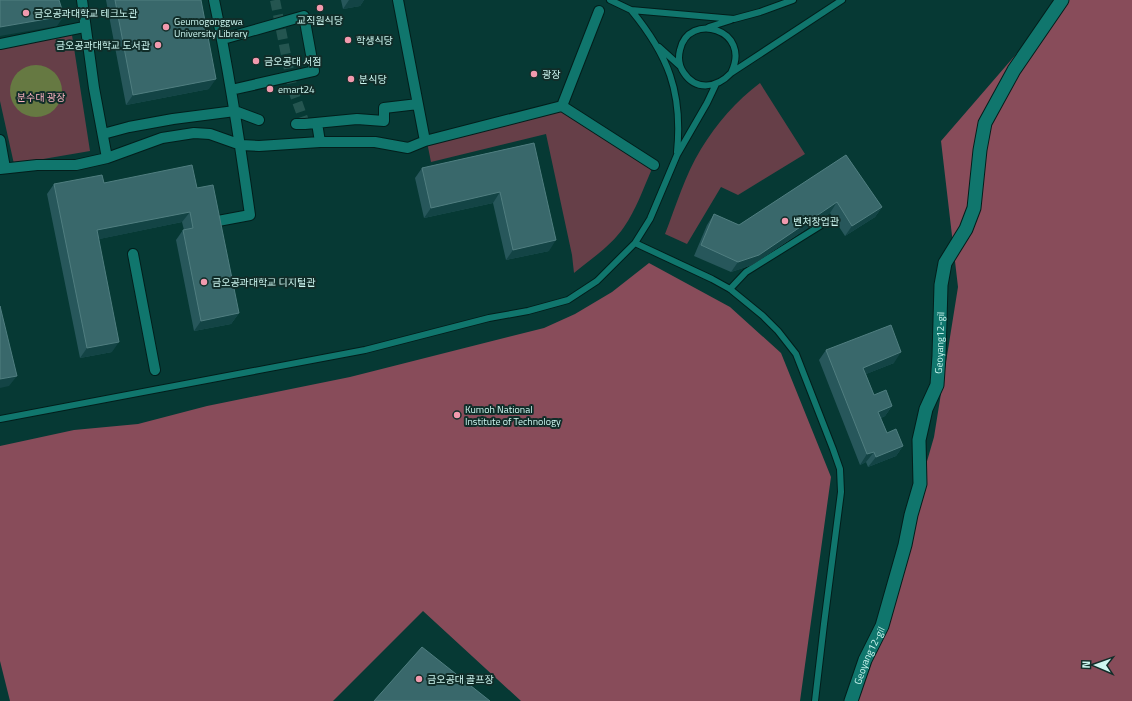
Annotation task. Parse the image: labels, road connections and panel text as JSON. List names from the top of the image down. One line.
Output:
{"streets":{"street":["Geoyang12-gil"]},"parks":["분수대 광장"],"places":["교직원식당","금오공과대학교 테크노관","Geumogonggwa University Library","학생식당","금오공과대학교 도서관","금오공대 서점","광장","분식당","emart24","벤처창업관","금오공과대학교 디지털관","Kumoh National Institute of Technology","금오공대 골프장"],"north":"left"}
